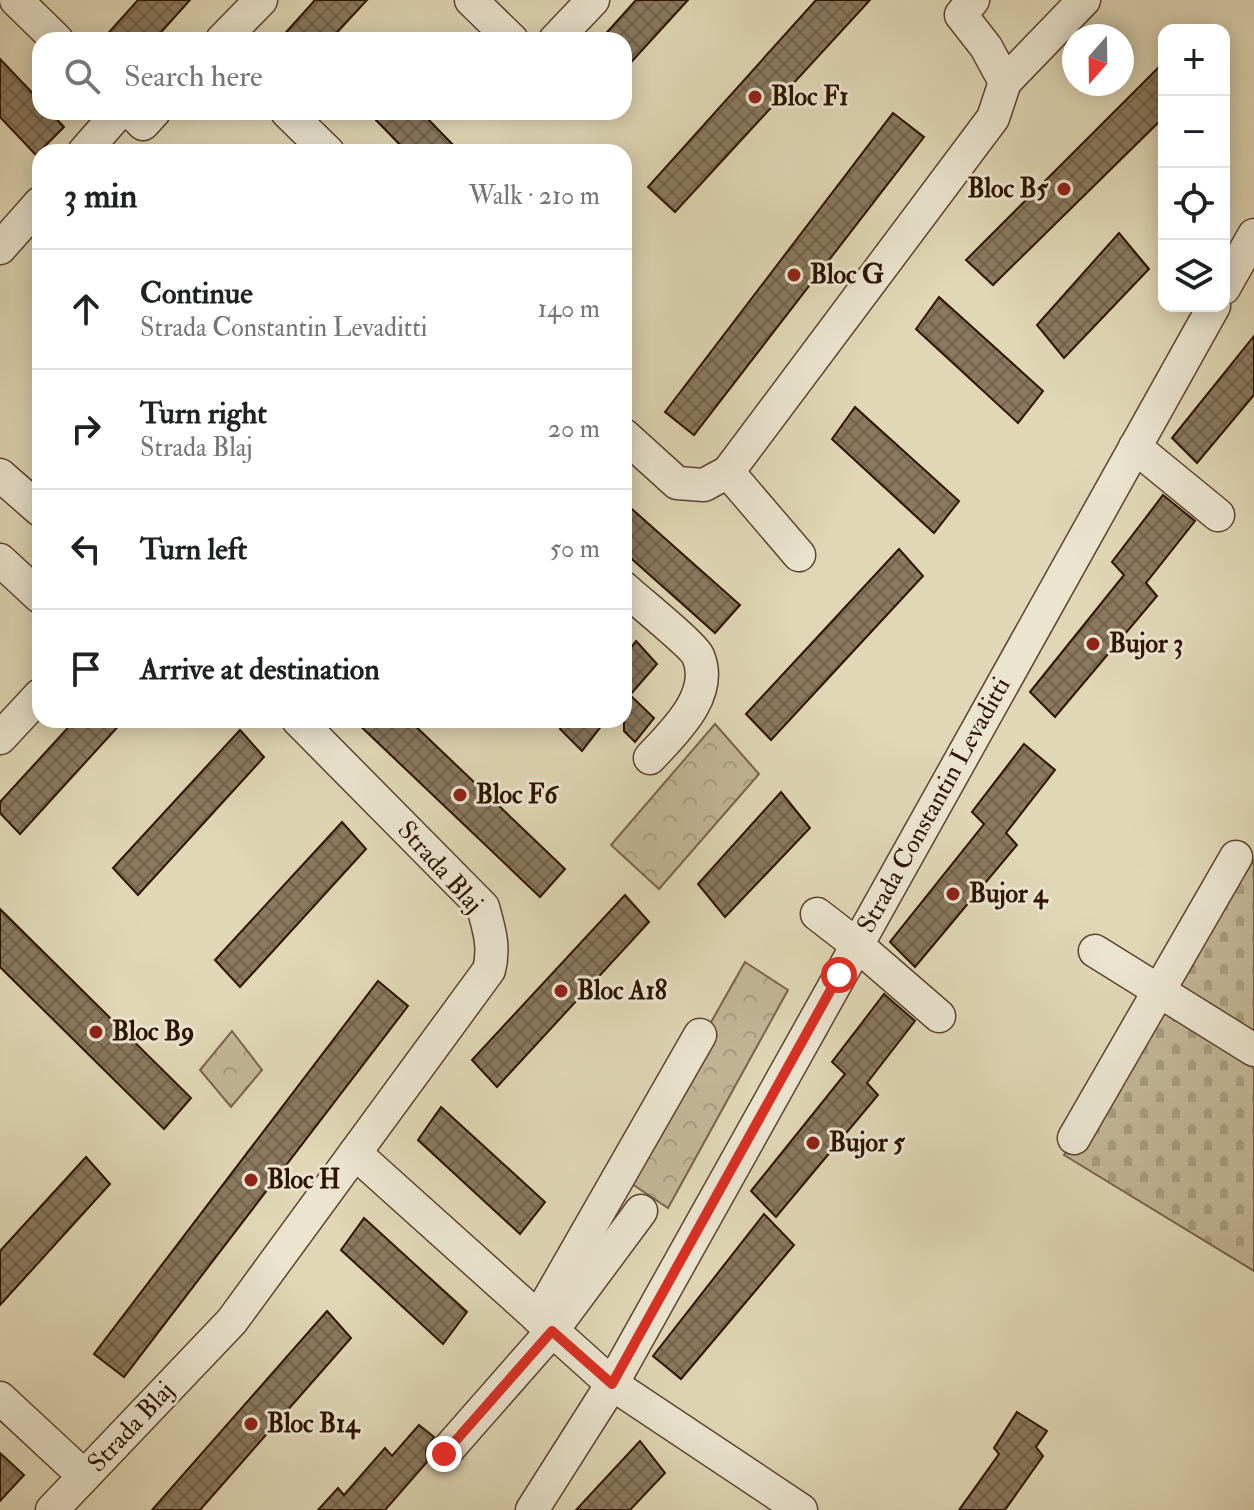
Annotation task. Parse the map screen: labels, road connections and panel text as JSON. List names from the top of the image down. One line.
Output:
{"streets":{"street":["Strada Constantin Levaditti","Strada Blaj"]},"places":["Bloc F1","Bloc B5","Bloc G","Bujor 3","Bloc F6","Bujor 4","Bloc A18","Bloc B9","Bujor 5","Bloc H","Bloc B14"],"north":"bottom","page":{"map_buttons":["+","−"],"search":"Search here","heading":["3 min","Walk · 210 m"],"list":[["Continue","Strada Constantin Levaditti","140 m"],["Turn right","Strada Blaj","20 m"],["Turn left","50 m"],"Arrive at destination"]}}
